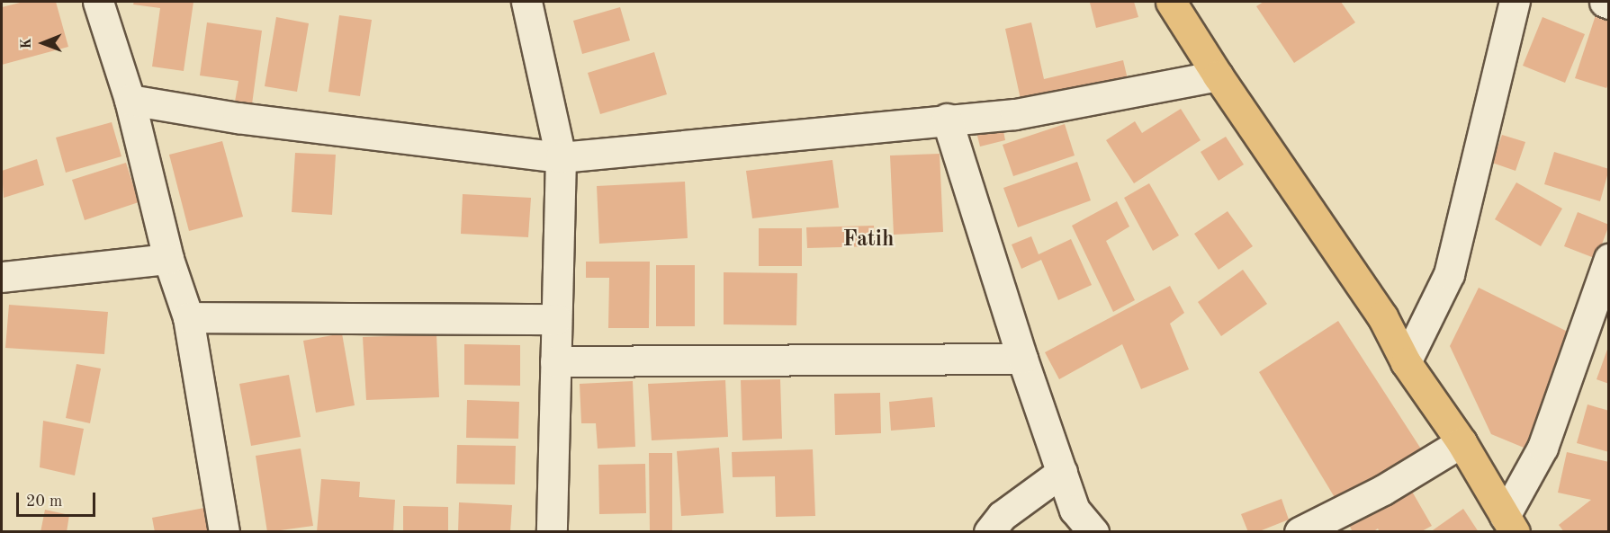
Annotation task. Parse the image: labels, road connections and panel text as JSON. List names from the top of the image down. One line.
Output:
{"districts":["Fatih"],"scale_bar":"20 m","north":"left"}
